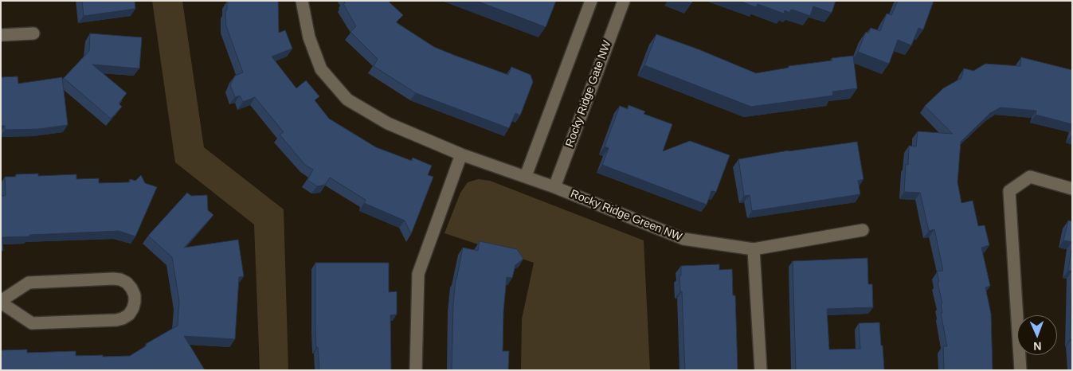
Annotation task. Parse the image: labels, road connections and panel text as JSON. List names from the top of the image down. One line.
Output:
{"streets":{"street":["Rocky Ridge Gate NW","Rocky Ridge Green NW"]},"crossings":[["Rocky Ridge Gate NW","Rocky Ridge Green NW"]],"north":"bottom"}
